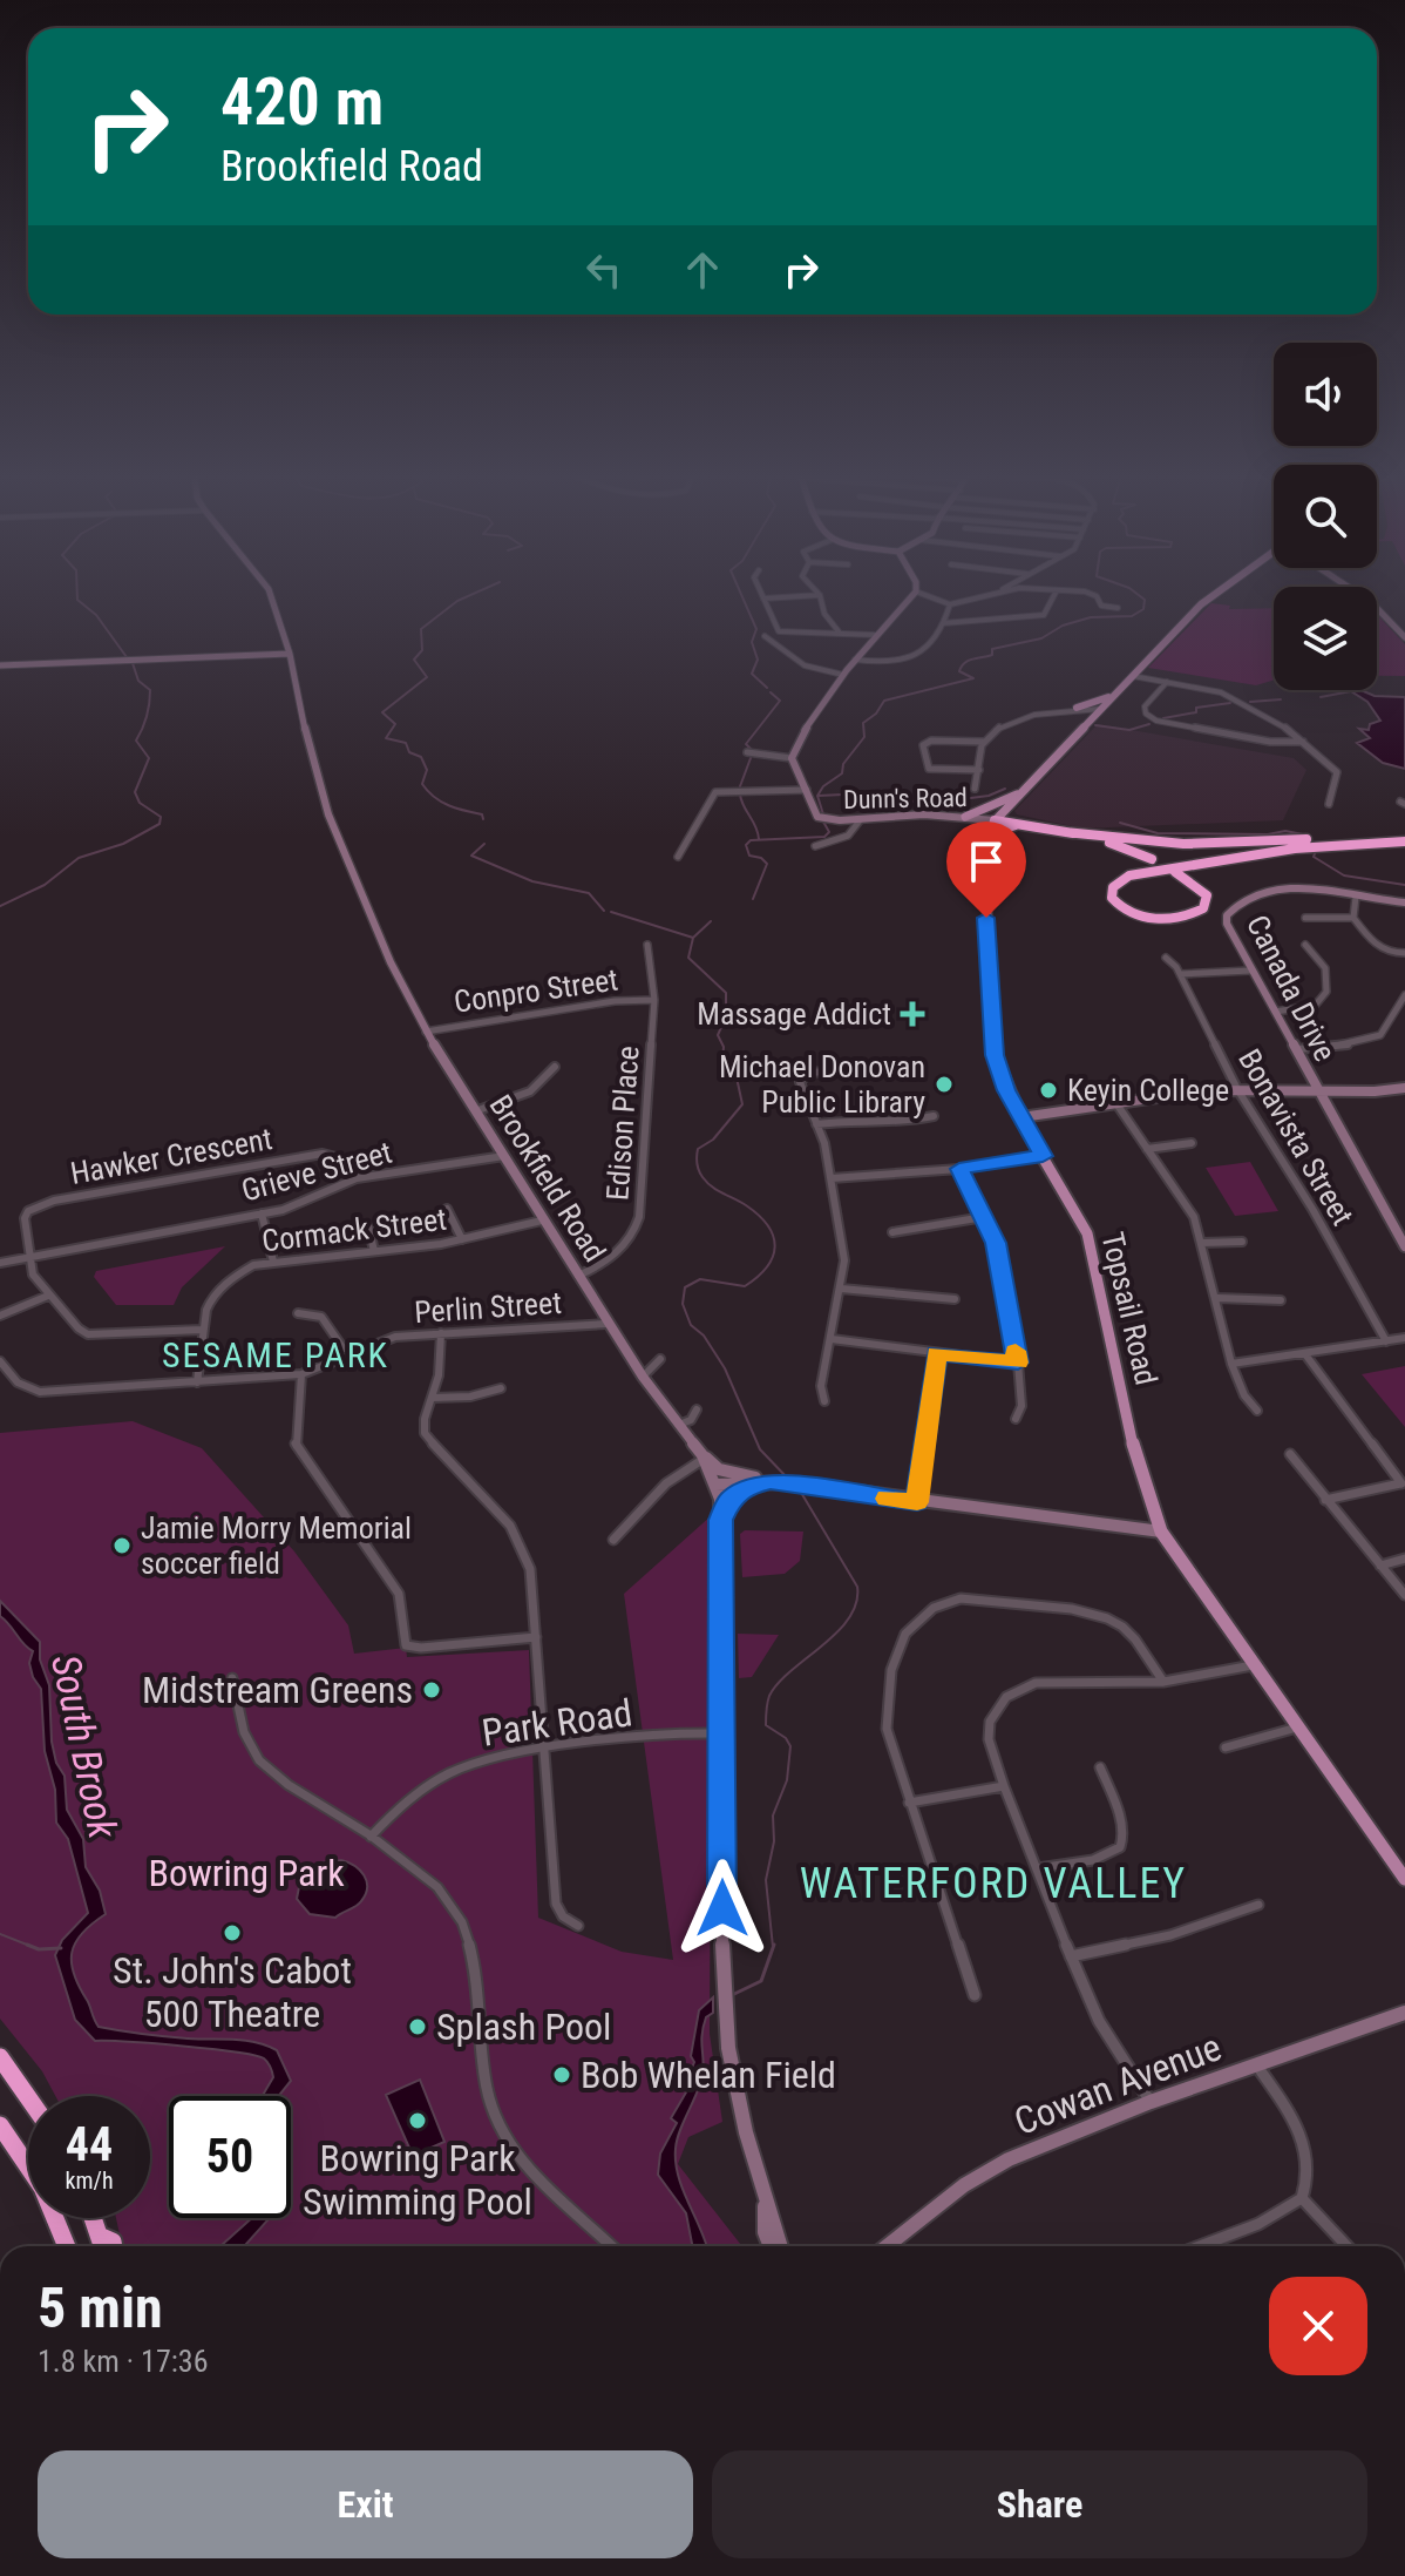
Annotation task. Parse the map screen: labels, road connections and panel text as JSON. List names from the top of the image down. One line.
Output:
{"streets":{"main road":["Dunn's Road","Canada Drive","Brookfield Road","Topsail Road","Cowan Avenue"],"street":["Conpro Street","Edison Place","Bonavista Street","Hawker Crescent","Grieve Street","Cormack Street","Perlin Street","Park Road"]},"crossings":[["Conpro Street","Edison Place"],["Conpro Street","Brookfield Road"],["Edison Place","Brookfield Road"],["Hawker Crescent","Grieve Street"],["Grieve Street","Brookfield Road"],["Brookfield Road","Cormack Street"],["Brookfield Road","Perlin Street"],["Brookfield Road","Park Road"],["Cormack Street","Perlin Street"]],"districts":["SESAME PARK","WATERFORD VALLEY"],"water":["South Brook"],"parks":["Bowring Park"],"places":{"health":["Massage Addict"],"other":["Michael Donovan Public Library","Keyin College","Jamie Morry Memorial soccer field","Midstream Greens","St. John's Cabot 500 Theatre","Splash Pool","Bob Whelan Field","Bowring Park Swimming Pool"]},"page":{"turn":["420 m","Brookfield Road"],"speed":"44 km/h","limit":"50","heading":["5 min","1.8 km · 17:36"],"buttons":["Exit","Share"]}}
